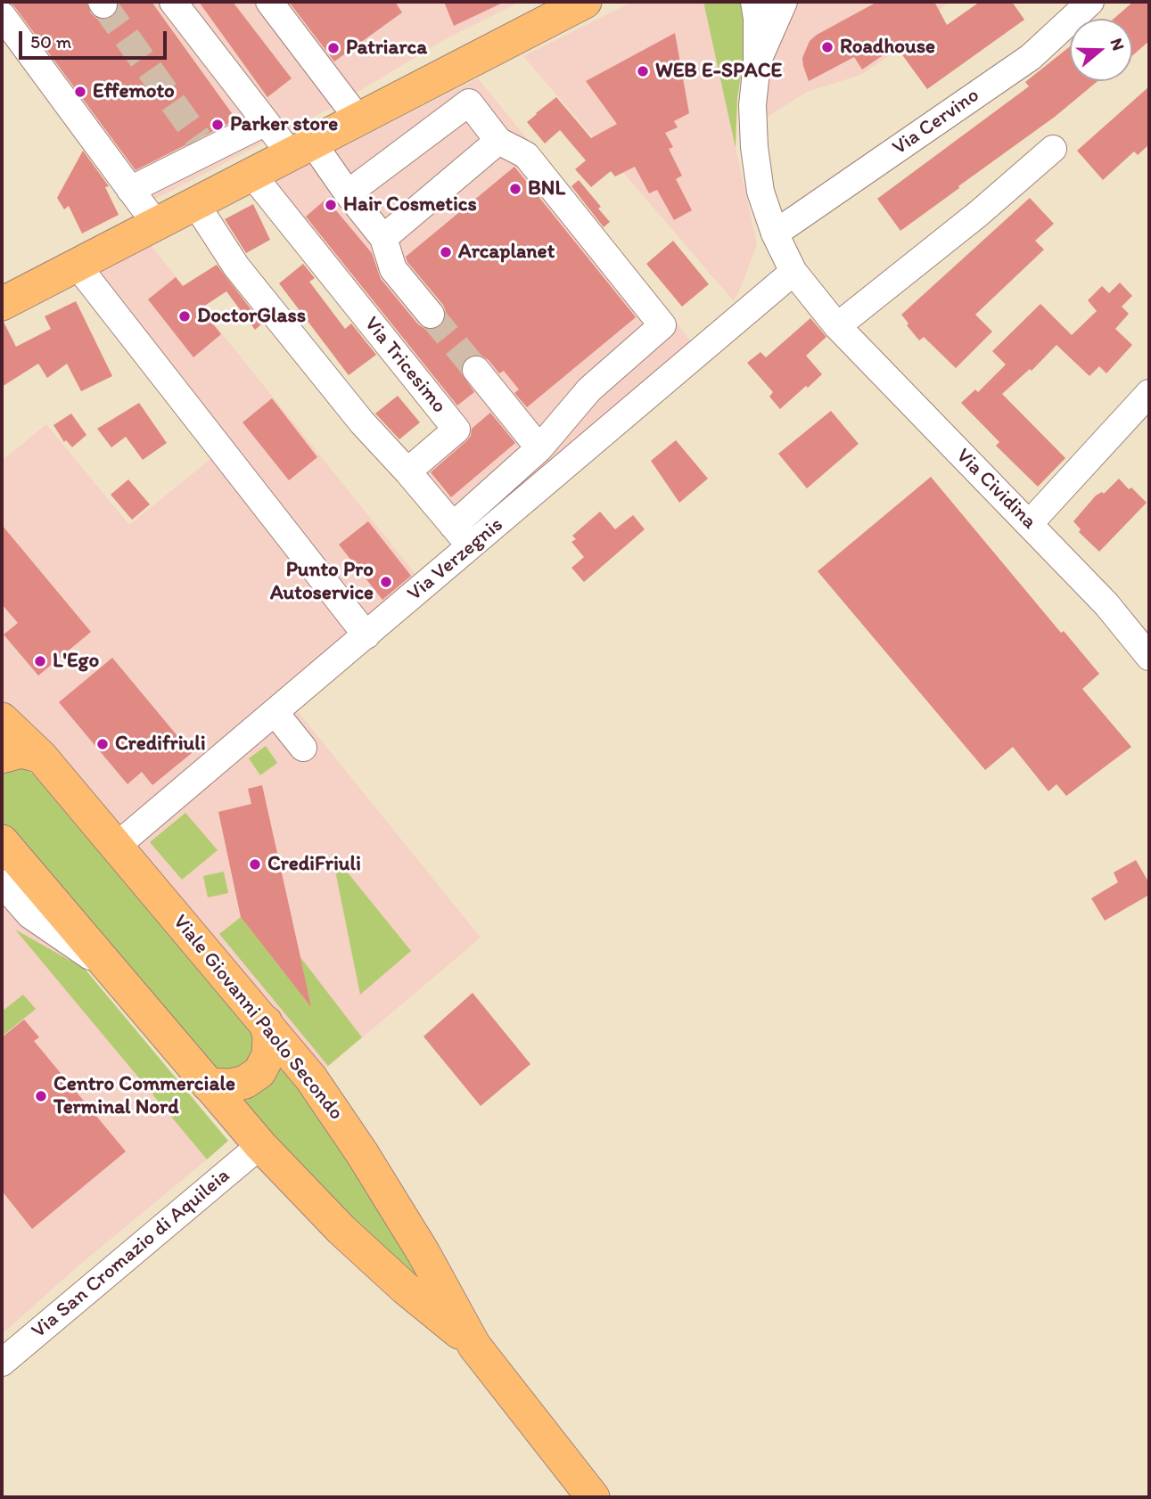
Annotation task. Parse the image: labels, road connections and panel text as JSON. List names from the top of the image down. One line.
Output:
{"streets":{"main road":["Viale Giovanni Paolo Secondo"],"street":["Via Cervino","Via Tricesimo","Via Cividina","Via Verzegnis","Via San Cromazio di Aquileia"]},"crossings":[["Via Cervino","Via Cividina"],["Via Cividina","Via Verzegnis"],["Via Verzegnis","Viale Giovanni Paolo Secondo"],["Viale Giovanni Paolo Secondo","Via San Cromazio di Aquileia"]],"places":["Roadhouse","Patriarca","WEB E-SPACE","Effemoto","Parker store","BNL","Hair Cosmetics","Arcaplanet","DoctorGlass","Punto Pro Autoservice","L'Ego","Credifriuli","CrediFriuli","Centro Commerciale Terminal Nord"],"scale_bar":"50 m","north":"right"}
